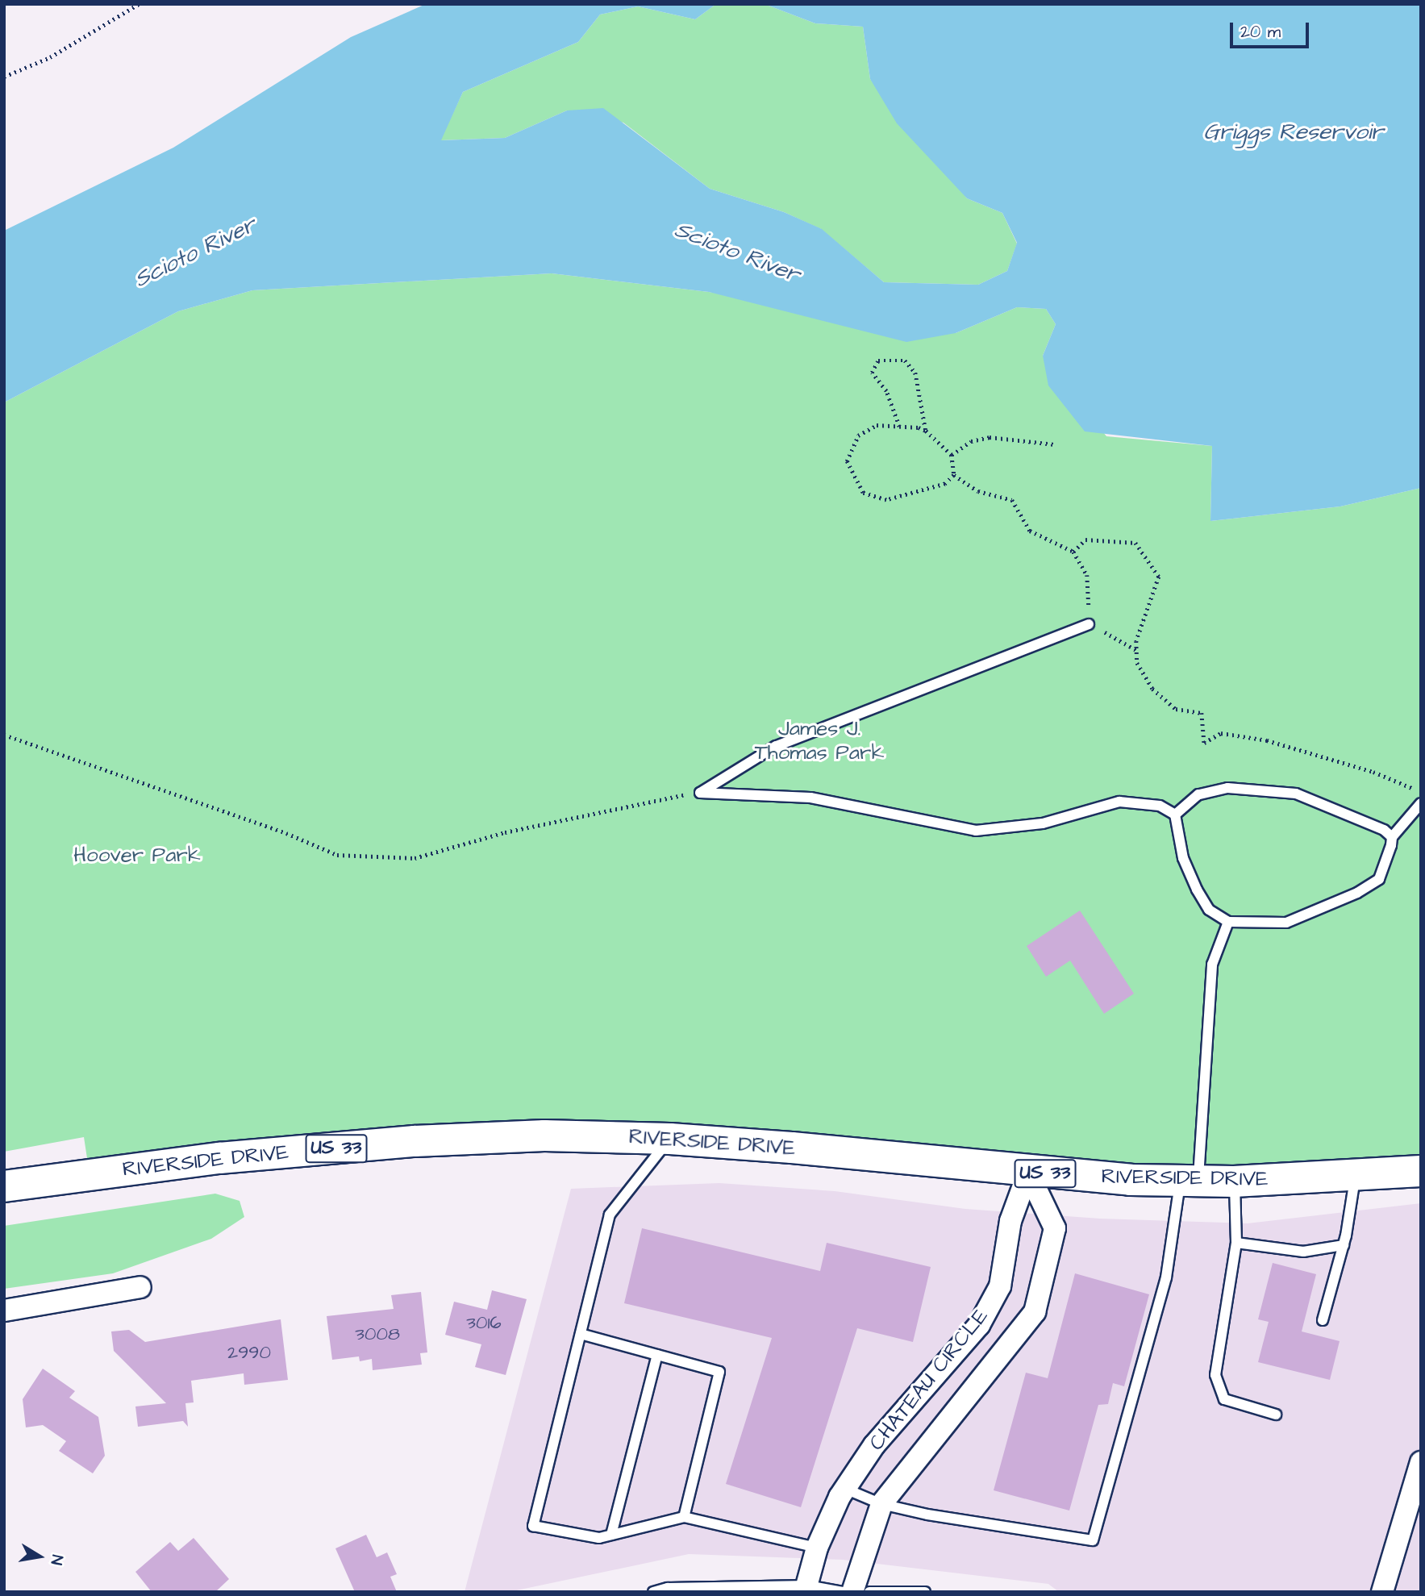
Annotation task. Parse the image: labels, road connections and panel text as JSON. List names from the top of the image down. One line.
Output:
{"streets":{"main road":["RIVERSIDE DRIVE","US 33"],"street":["CHATEAU CIRCLE"]},"crossings":[["RIVERSIDE DRIVE","CHATEAU CIRCLE"]],"water":["Griggs Reservoir","Scioto River"],"parks":["James J. Thomas Park","Hoover Park"],"house_numbers":["3016","3008","2990"],"scale_bar":"20 m","north":"right"}
